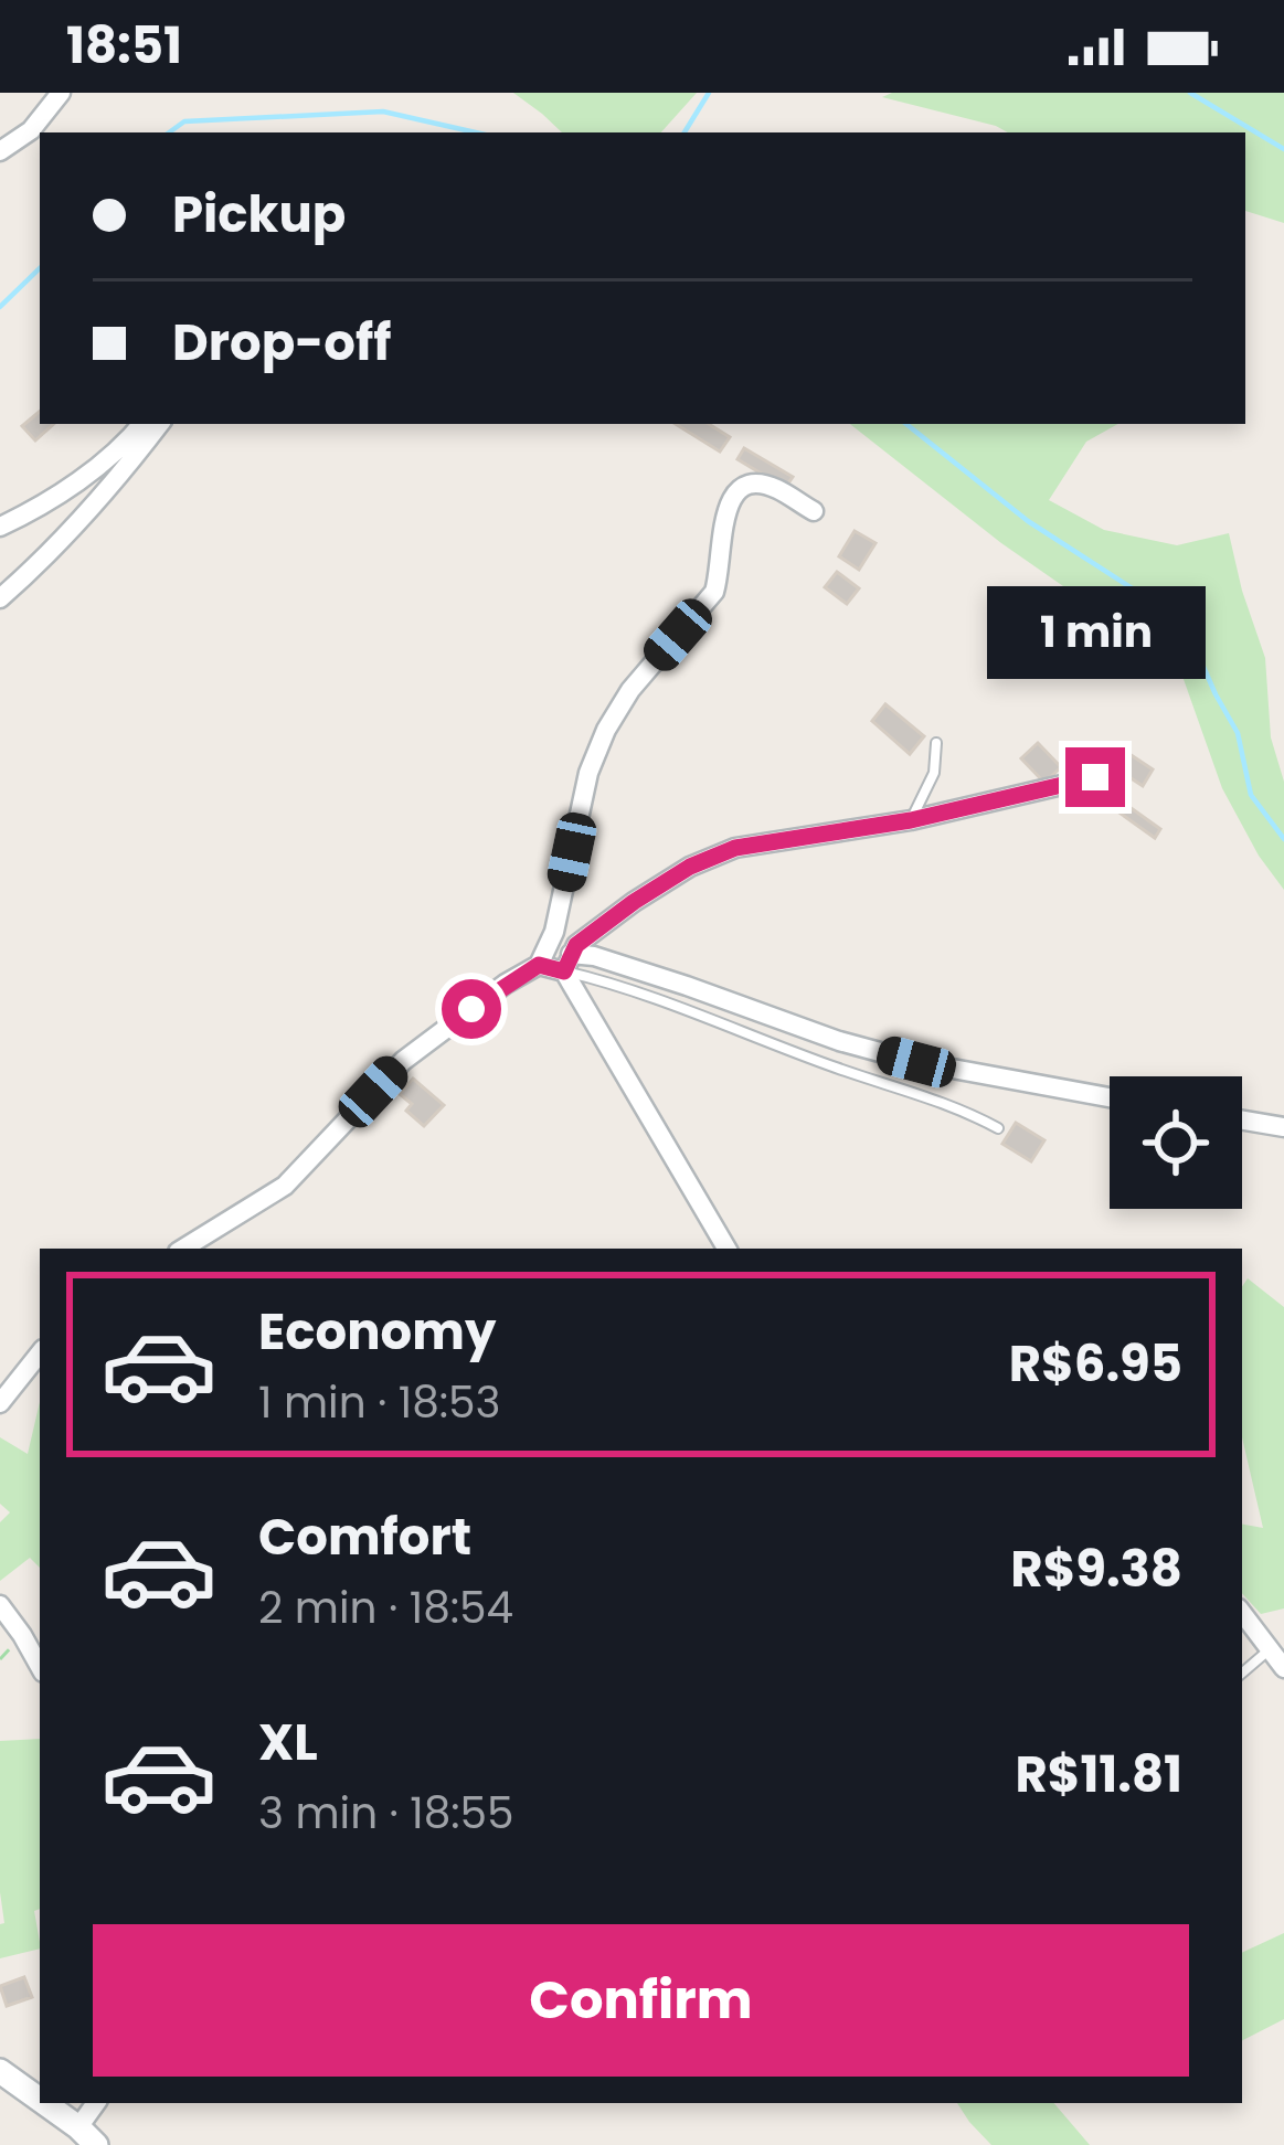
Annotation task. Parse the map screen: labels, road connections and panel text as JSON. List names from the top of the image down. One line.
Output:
{"page":{"status":"18:51","banner":["Pickup","Drop-off"],"bubble":"1 min","list":[{"name":"Economy","note":"1 min · 18:53","value":"R$6.95"},{"name":"Comfort","note":"2 min · 18:54","value":"R$9.38"},{"name":"XL","note":"3 min · 18:55","value":"R$11.81"}],"buttons":"Confirm"}}
